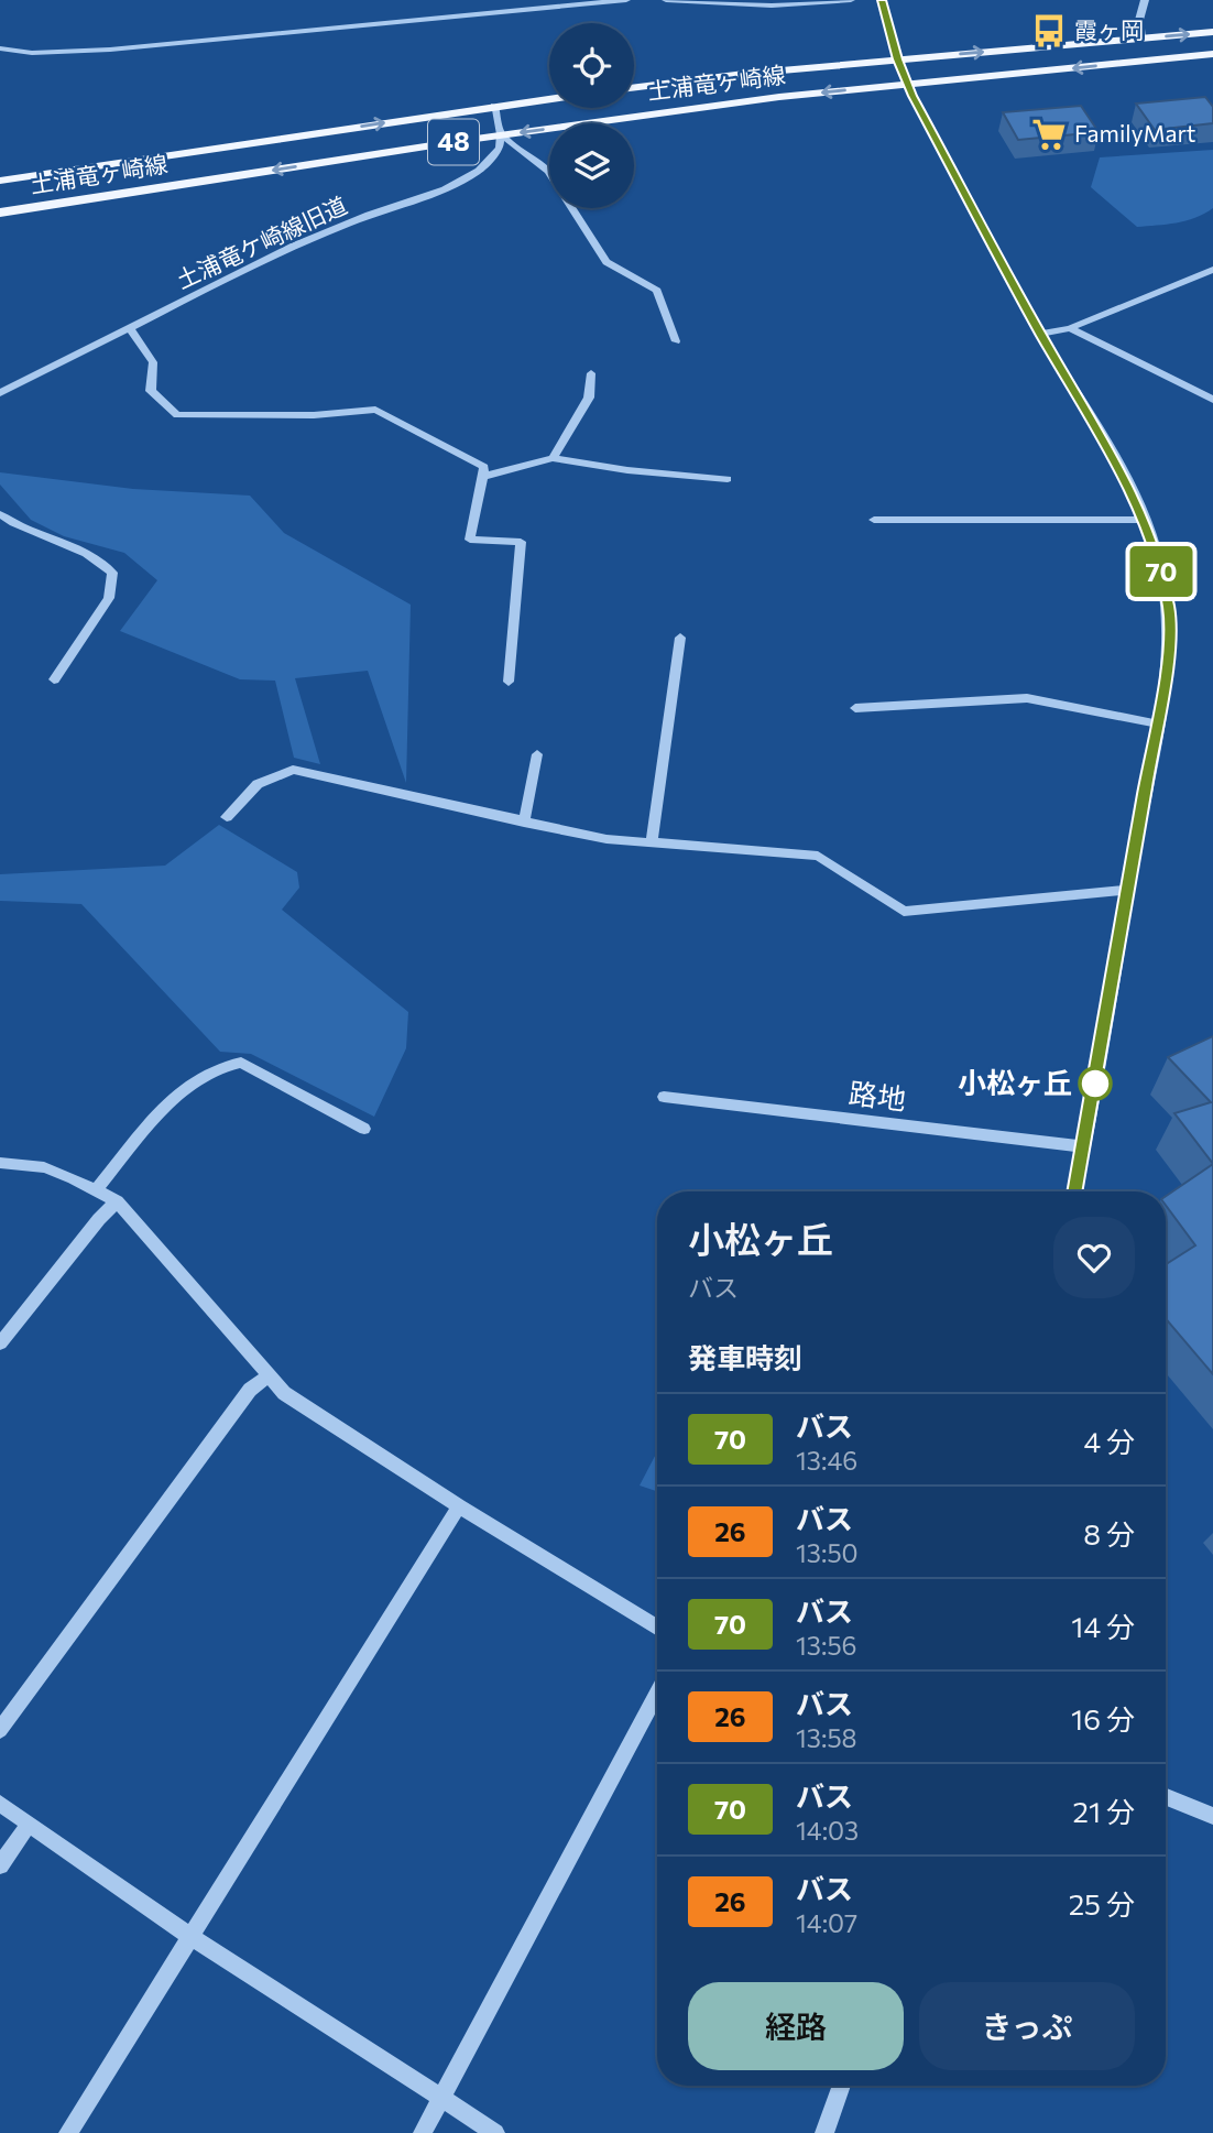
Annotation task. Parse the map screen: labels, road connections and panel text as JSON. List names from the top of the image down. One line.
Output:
{"streets":{"main road":["土浦竜ヶ崎線","48"],"street":["土浦竜ケ崎線旧道","路地"]},"crossings":[["土浦竜ヶ崎線","土浦竜ケ崎線旧道"]],"places":{"bus stop":["霞ヶ岡"],"supermarket":["FamilyMart"],"other":["小松ヶ丘"]},"lines":["bus line 70"],"page":{"on_map":"70","heading":[["小松ヶ丘","バス"],"発車時刻"],"list":[{"mark":"70","name":"バス","note":"13:46","value":"4 分"},{"mark":"26","name":"バス","note":"13:50","value":"8 分"},{"mark":"70","name":"バス","note":"13:56","value":"14 分"},{"mark":"26","name":"バス","note":"13:58","value":"16 分"},{"mark":"70","name":"バス","note":"14:03","value":"21 分"},{"mark":"26","name":"バス","note":"14:07","value":"25 分"}],"buttons":["経路","きっぷ"]}}
